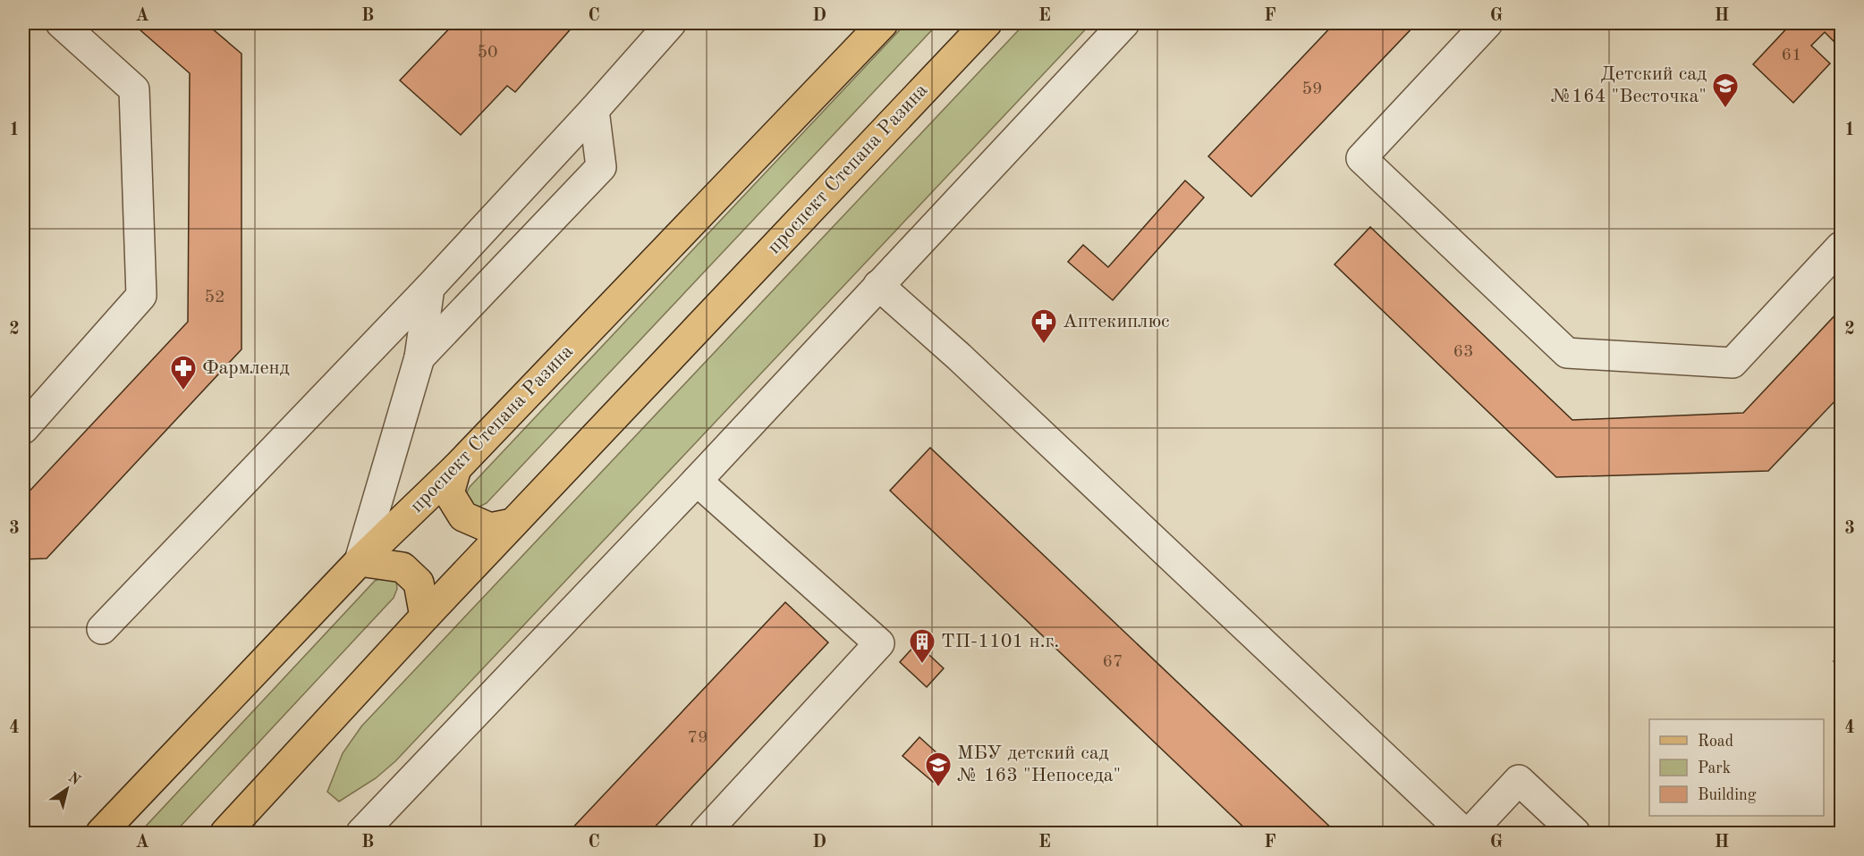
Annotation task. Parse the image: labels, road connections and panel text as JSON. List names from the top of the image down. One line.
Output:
{"streets":{"main road":["проспект Степана Разина"]},"places":{"school or university":["Детский сад №164 \"Весточка\"","МБУ детский сад № 163 \"Непоседа\""],"pharmacy":["Аптекиплюс","Фармленд"],"building":["ТП-1101 н.г."]},"house_numbers":["50","61","59","52","63","67","79"],"legend":["Road","Park","Building"],"north":"top right","grid":{"columns":["A","B","C","D","E","F","G","H"],"rows":["1","2","3","4"]}}
